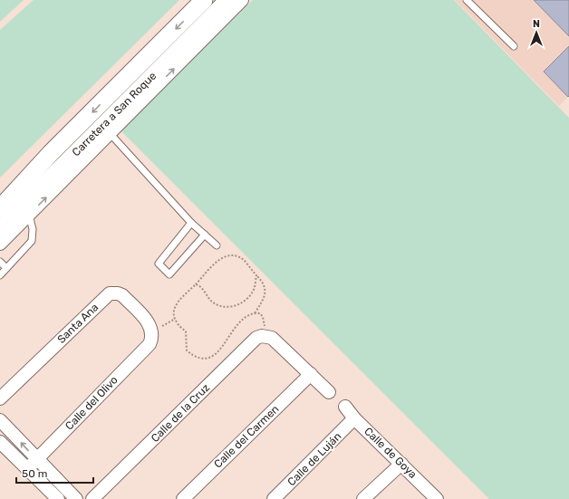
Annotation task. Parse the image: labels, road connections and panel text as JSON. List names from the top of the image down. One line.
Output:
{"streets":{"main road":["Carretera a San Roque"],"street":["Santa Ana","Calle del Olivo","Calle de la Cruz","Calle del Carmen","Calle de Goya","Calle de Luján"]},"crossings":[["Santa Ana","Calle del Olivo"],["Calle de Goya","Calle de Luján"]],"scale_bar":"50 m","north":"top"}
